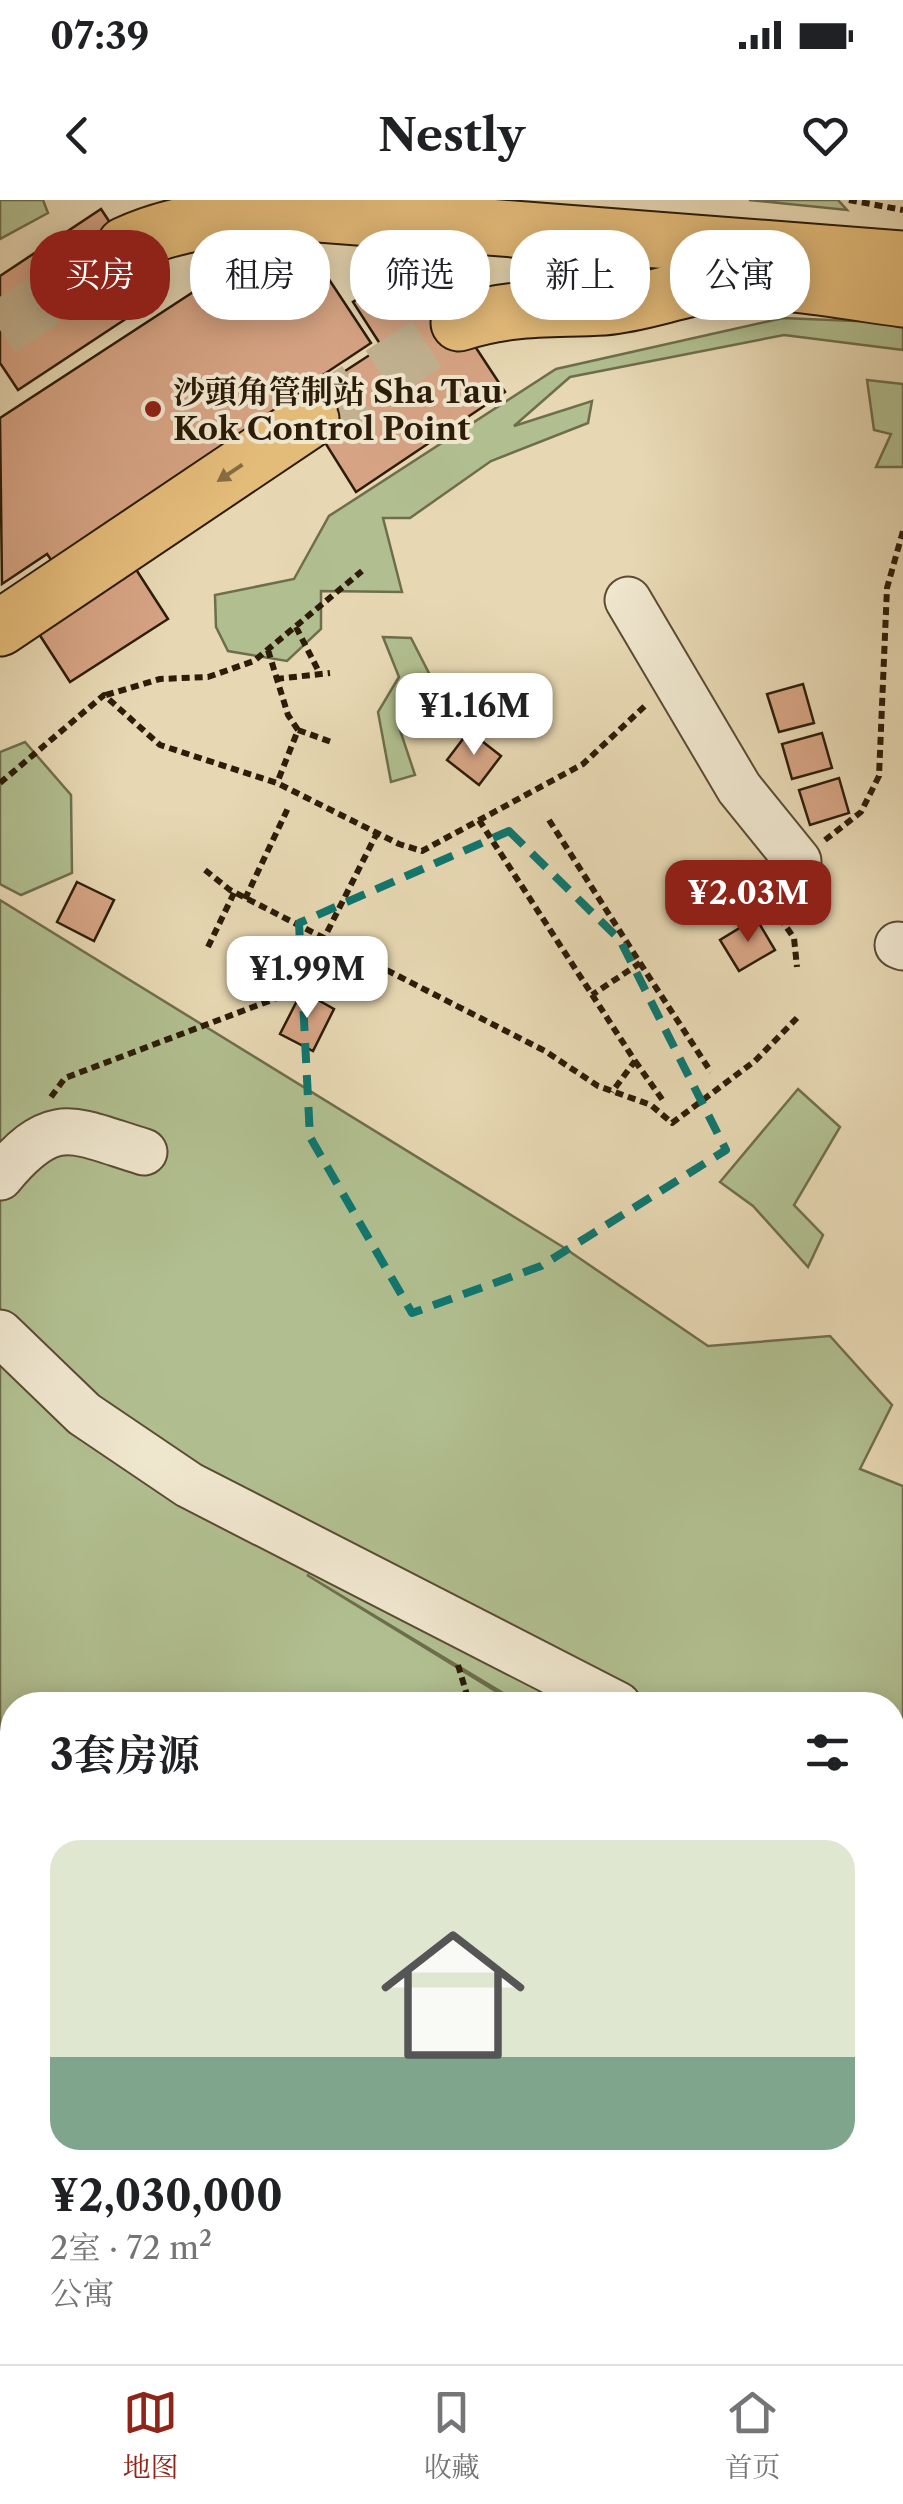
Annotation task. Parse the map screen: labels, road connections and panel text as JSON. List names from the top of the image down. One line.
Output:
{"places":["沙頭角管制站 Sha Tau Kok Control Point"],"page":{"status":"07:39","header":"Nestly","chip":["买房","租房","筛选","新上","公寓"],"price":["¥1.16M","¥2.03M","¥1.99M"],"heading":"3套房源","list":[{"name":"¥2,030,000","note":"2室 · 72 m² · 公寓"}],"tabs":["地图","收藏","首页"]}}
